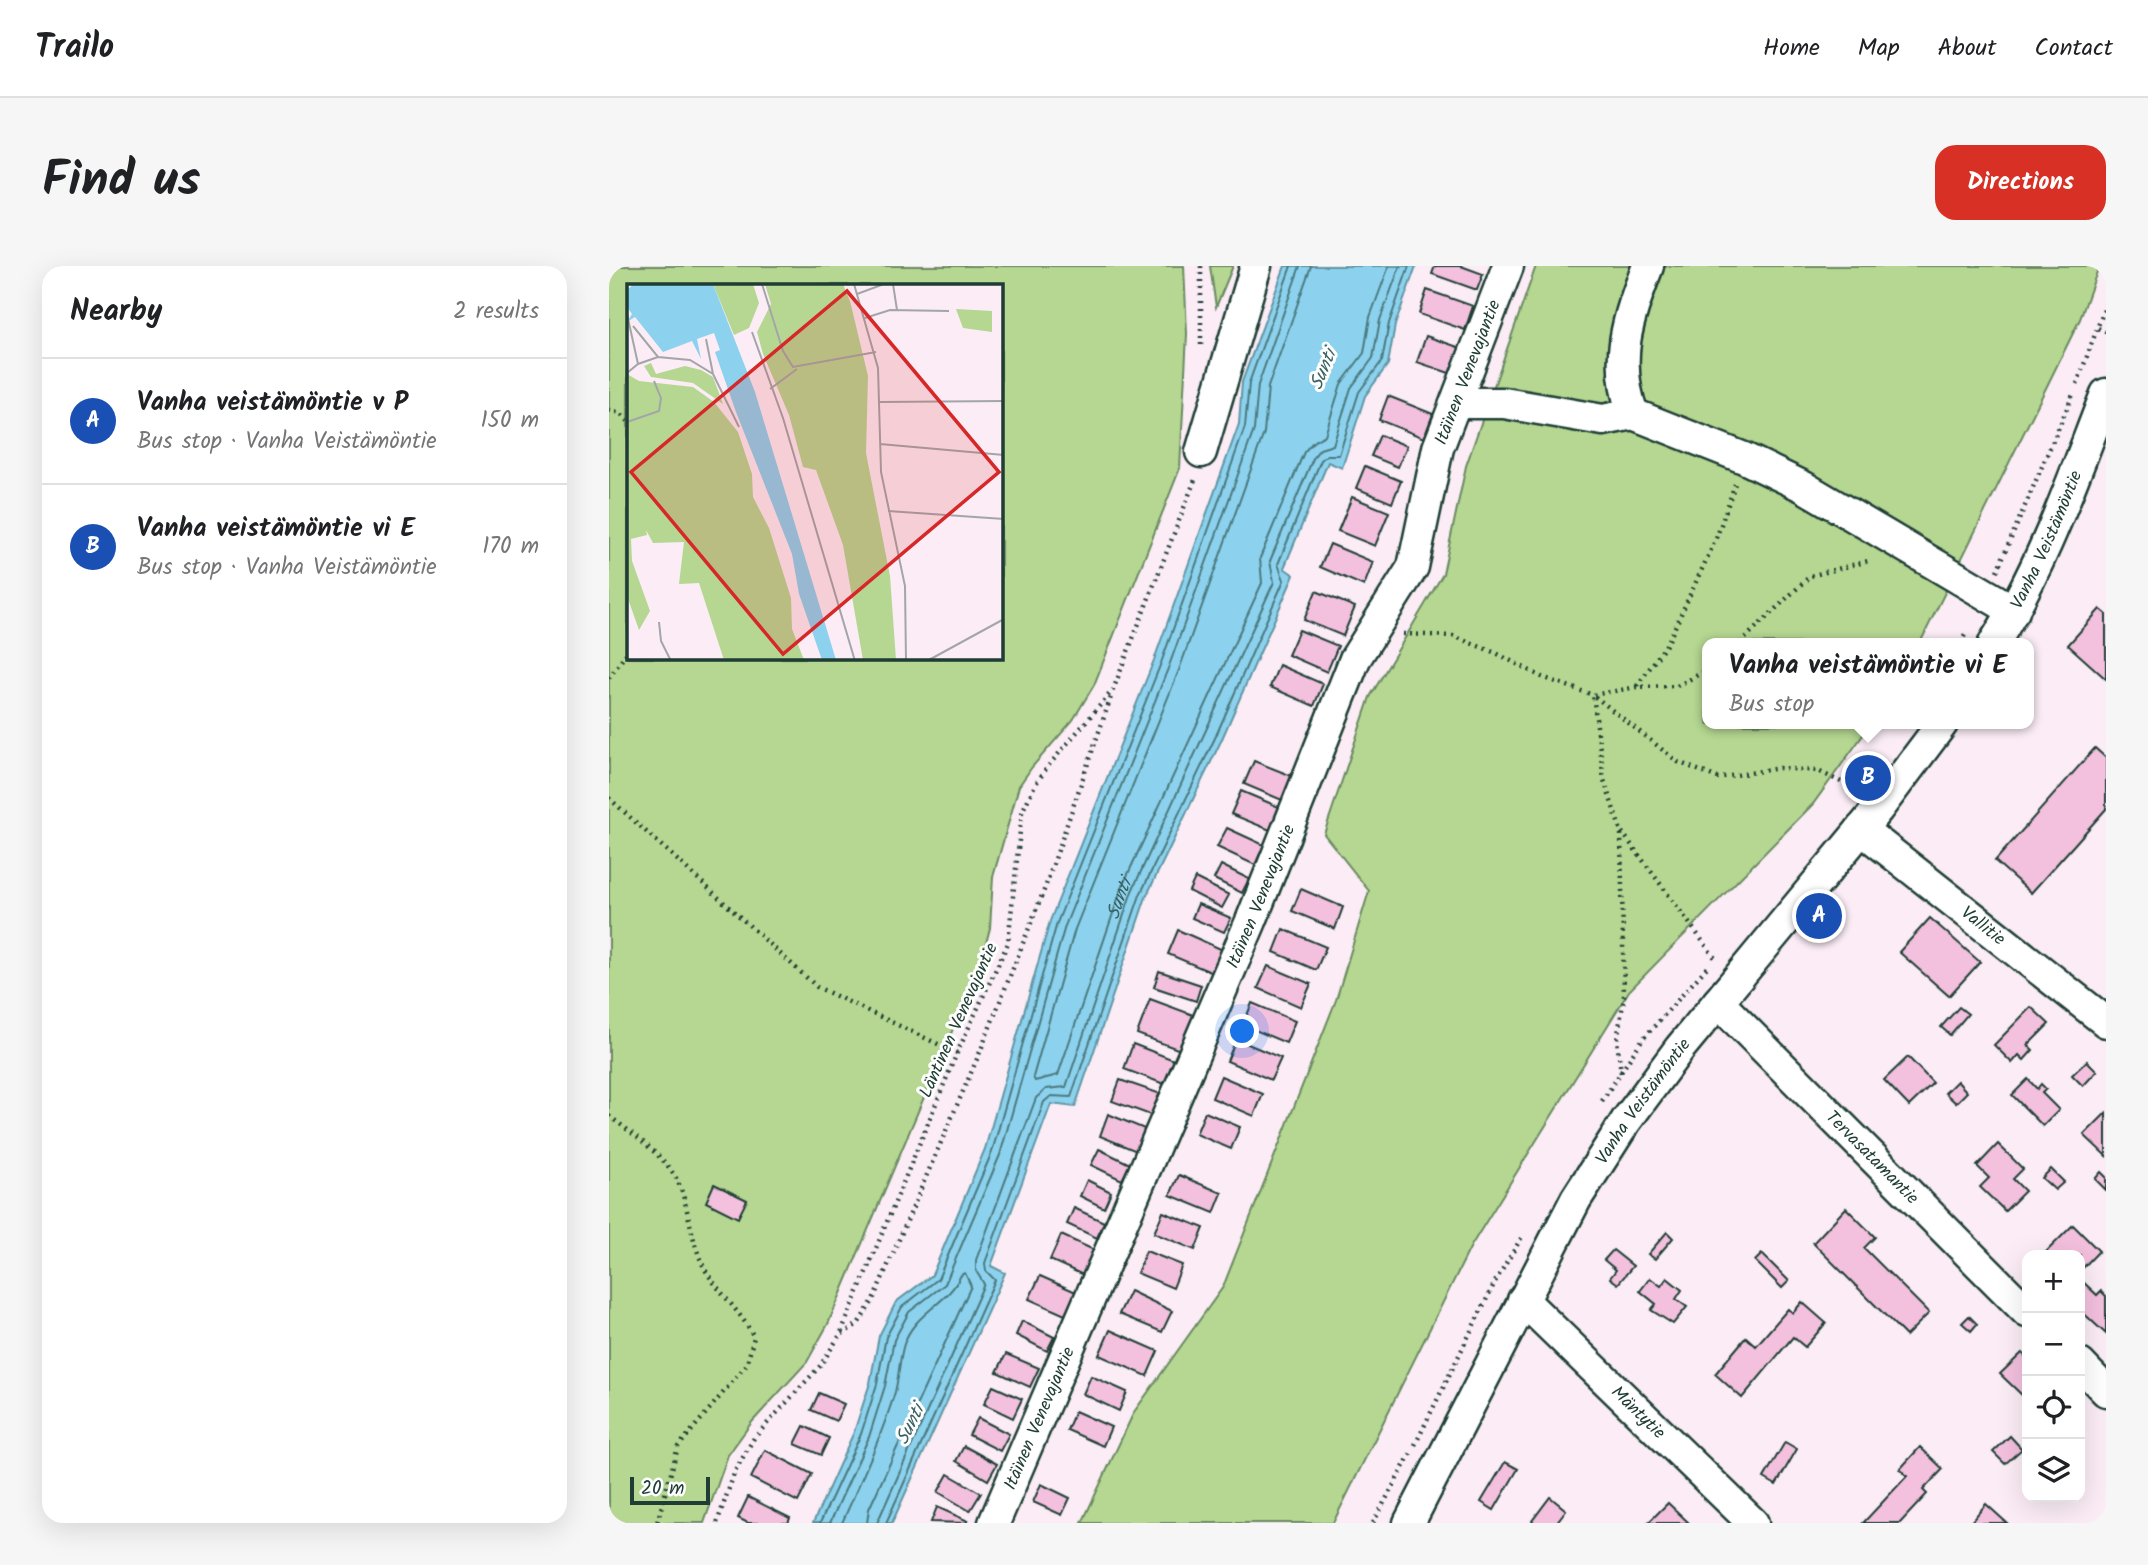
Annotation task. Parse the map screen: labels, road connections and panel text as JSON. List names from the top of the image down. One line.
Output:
{"streets":{"street":["Itäinen Venevajantie","Vanha Veistämöntie","Vallitie","Tervasatamantie","Mäntytie"],"path":["Läntinen Venevajantie"]},"crossings":[["Vanha Veistämöntie","Vallitie"],["Vanha Veistämöntie","Tervasatamantie"],["Vanha Veistämöntie","Mäntytie"]],"water":["Sunti"],"scale_bar":"20 m","page":{"header":"Trailo","nav":["Home","Map","About","Contact"],"title":"Find us","buttons":"Directions","heading":["Nearby","2 results"],"list":[{"mark":"A","name":"Vanha veistämöntie v P","note":"Bus stop · Vanha Veistämöntie","value":"150 m"},{"mark":"B","name":"Vanha veistämöntie vi E","note":"Bus stop · Vanha Veistämöntie","value":"170 m"}],"popup":["Vanha veistämöntie vi E","Bus stop"],"pins":["B","A"],"map_buttons":["+","−"],"scale":"20 m"}}
